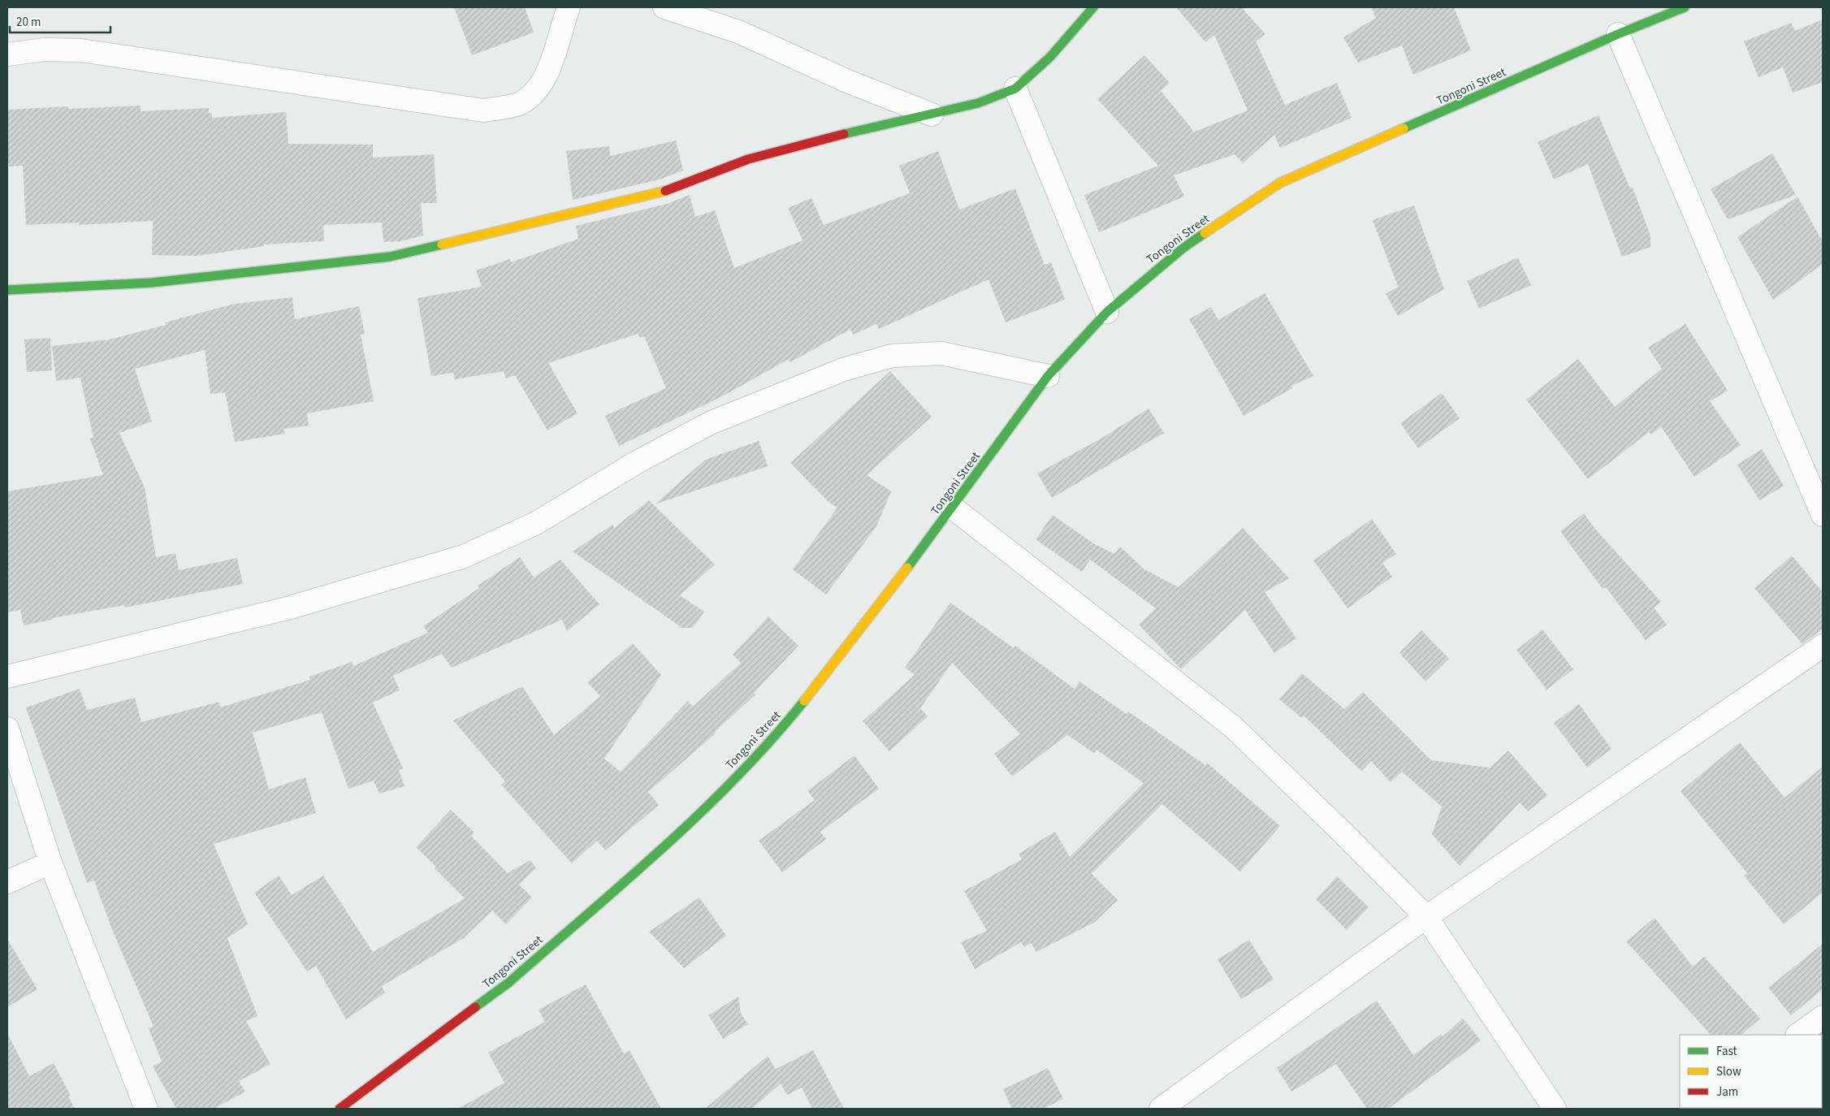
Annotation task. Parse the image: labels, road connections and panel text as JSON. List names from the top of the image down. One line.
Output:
{"streets":{"street":["Tongoni Street"]},"legend":["Fast","Slow","Jam"],"scale_bar":"20 m"}
